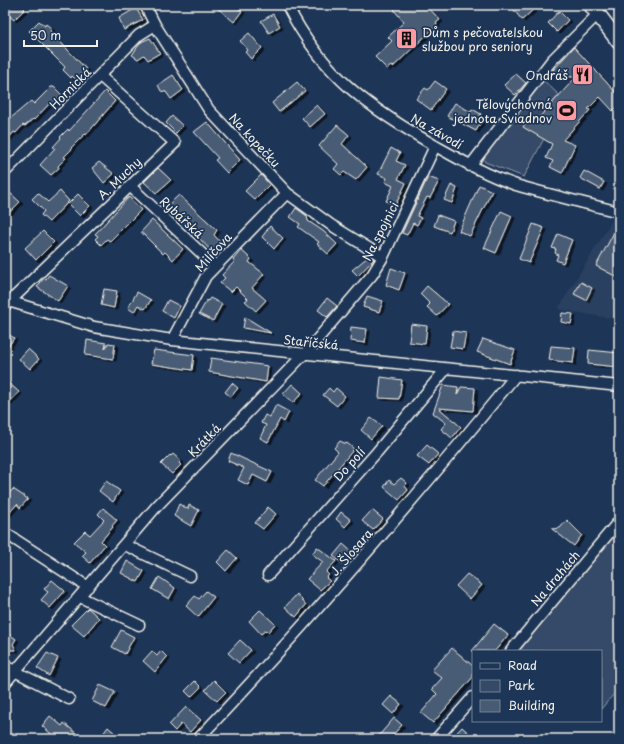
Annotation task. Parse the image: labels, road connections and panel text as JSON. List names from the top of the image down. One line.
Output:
{"streets":{"street":["Hornická","Na závodí","Na kopečku","A. Muchy","Rybářská","Na spojnici","Milíčova","Staříčská","Krátká","Do polí","J. Šlosara","Na drahách"]},"crossings":[["Hornická","Na kopečku"],["Hornická","A. Muchy"],["Na závodí","Na spojnici"],["Na kopečku","Na spojnici"],["Na kopečku","Milíčova"],["A. Muchy","Rybářská"],["A. Muchy","Staříčská"],["Rybářská","Milíčova"],["Na spojnici","Staříčská"],["Na spojnici","Krátká"],["Milíčova","Staříčská"],["Staříčská","Krátká"],["Staříčská","Do polí"],["Staříčská","J. Šlosara"]],"places":{"building":["Dům s pečovatelskou službou pro seniory"],"restaurant":["Ondráš"],"sports":["Tělovýchovná jednota Sviadnov"]},"legend":["Road","Park","Building"],"scale_bar":"50 m"}
